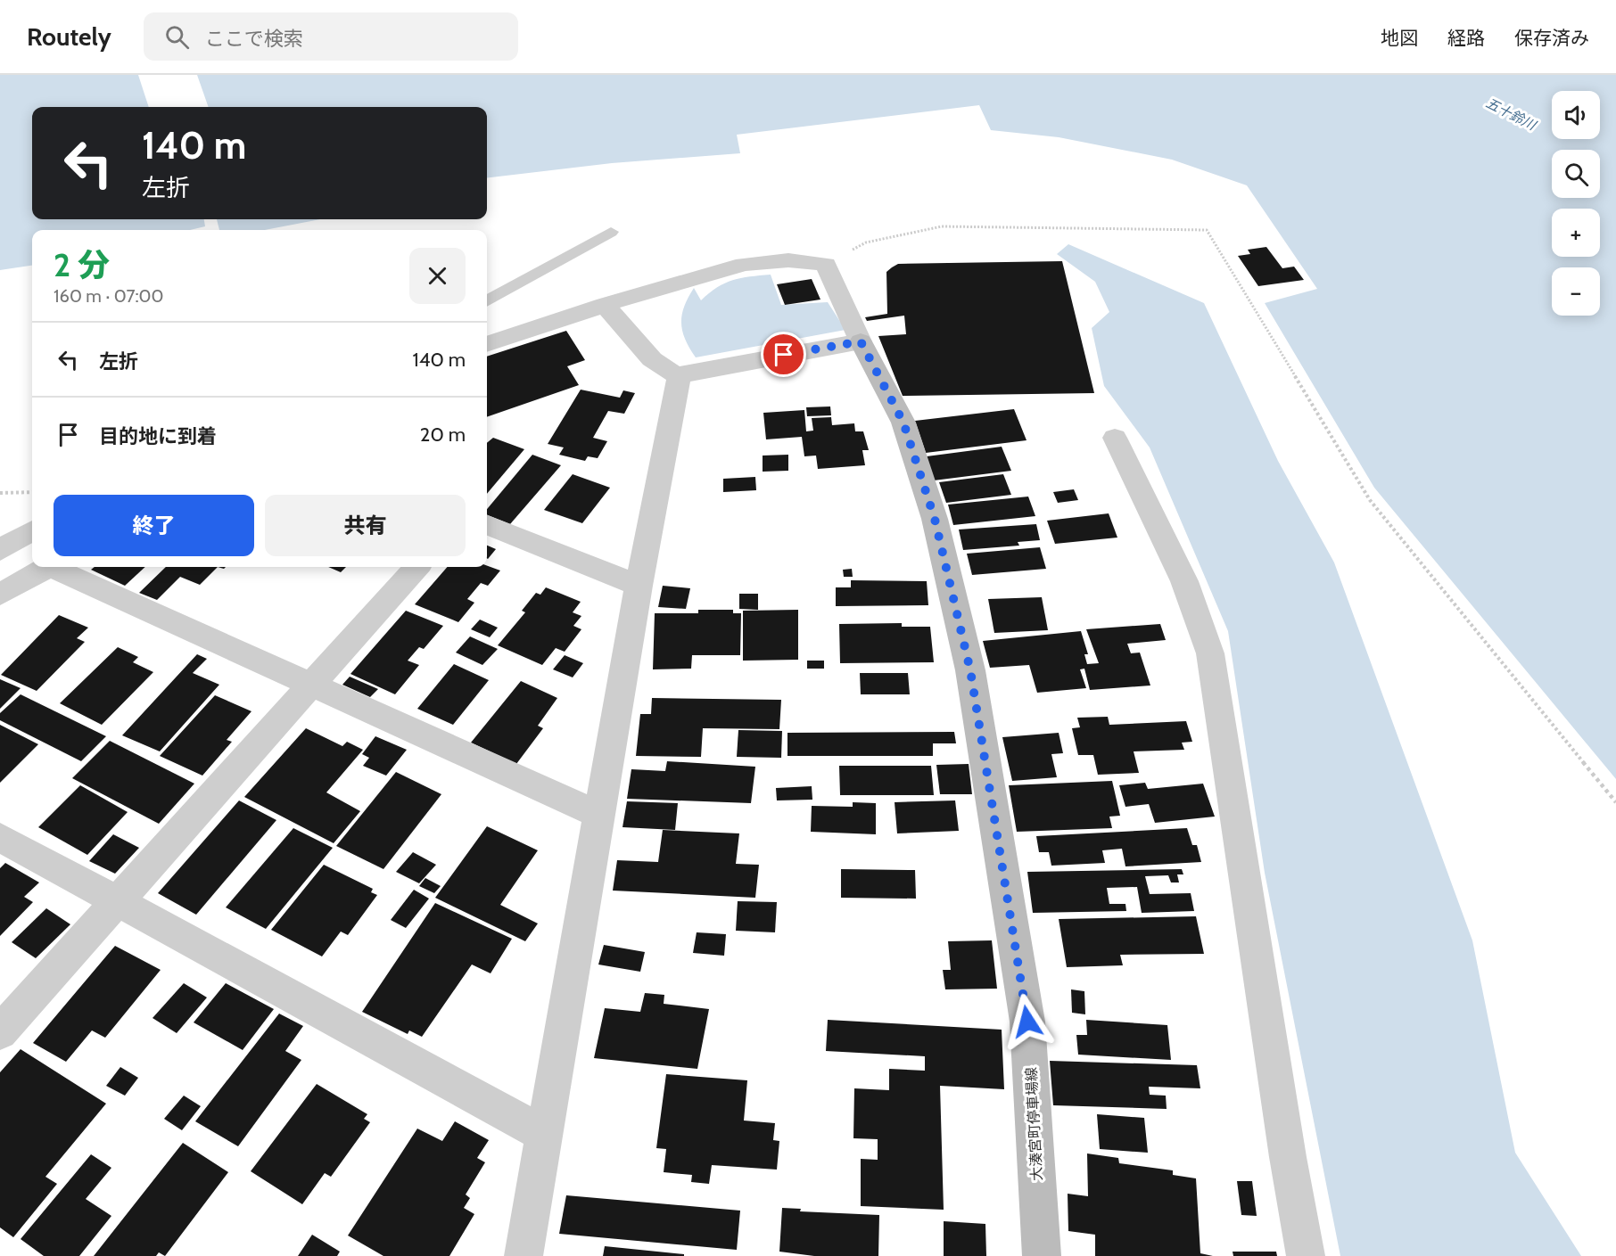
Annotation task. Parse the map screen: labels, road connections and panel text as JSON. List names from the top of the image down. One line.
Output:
{"streets":{"main road":["大湊宮町停車場線"]},"water":["五十鈴川"],"page":{"header":"Routely","search":"ここで検索","nav":["地図","経路","保存済み"],"map_buttons":["+","−"],"turn":["140 m","左折"],"heading":["2 分","160 m · 07:00"],"list":[{"name":"左折","value":"140 m"},{"name":"目的地に到着","value":"20 m"}],"buttons":["終了","共有"]}}
